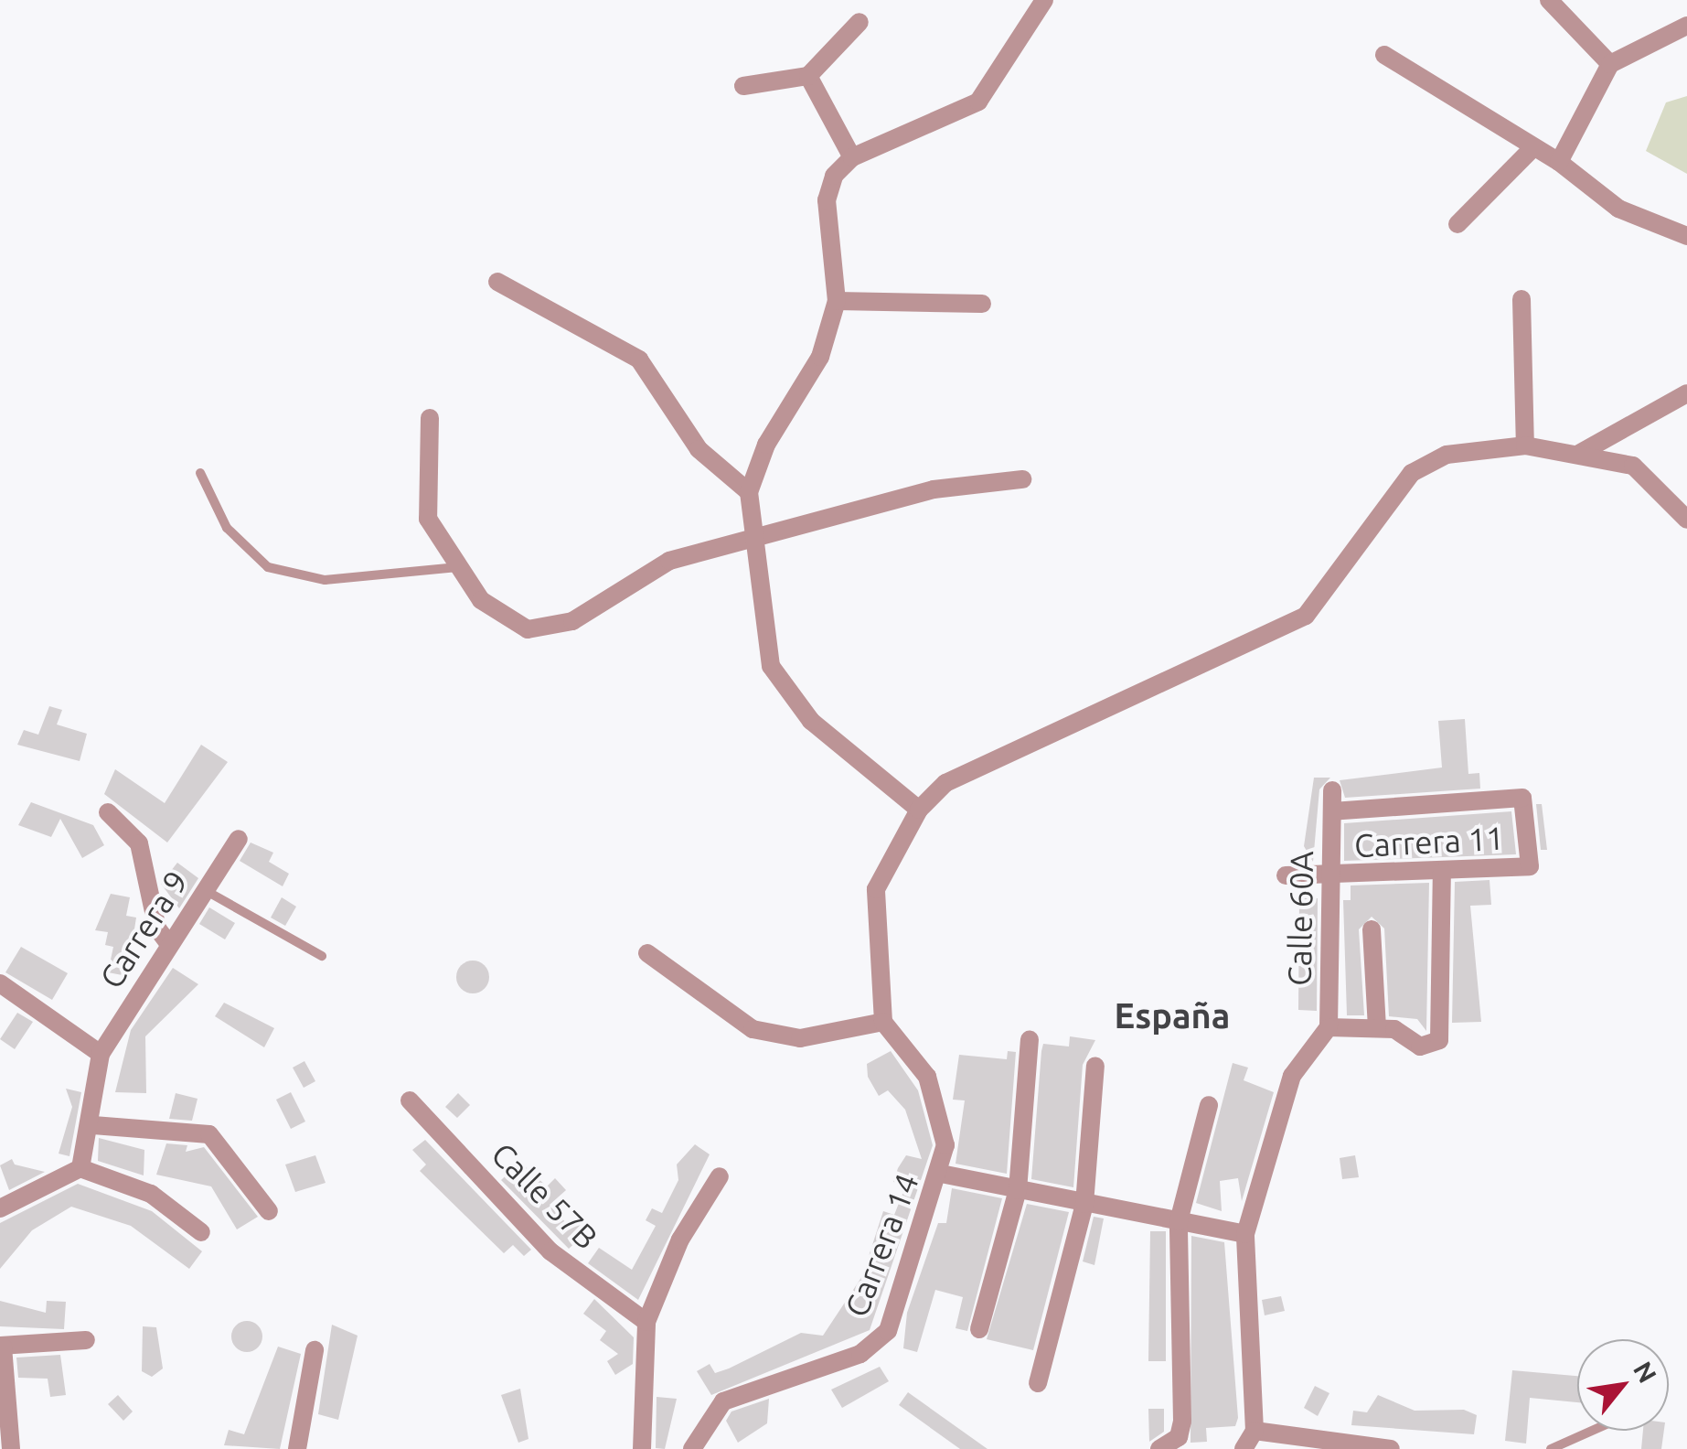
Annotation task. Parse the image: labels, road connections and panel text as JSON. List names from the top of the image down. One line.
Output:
{"streets":{"street":["Carrera 11","Calle 60A","Carrera 9","Calle 57B","Carrera 14"]},"crossings":[["Carrera 11","Calle 60A"]],"districts":["España"],"north":"top right"}
